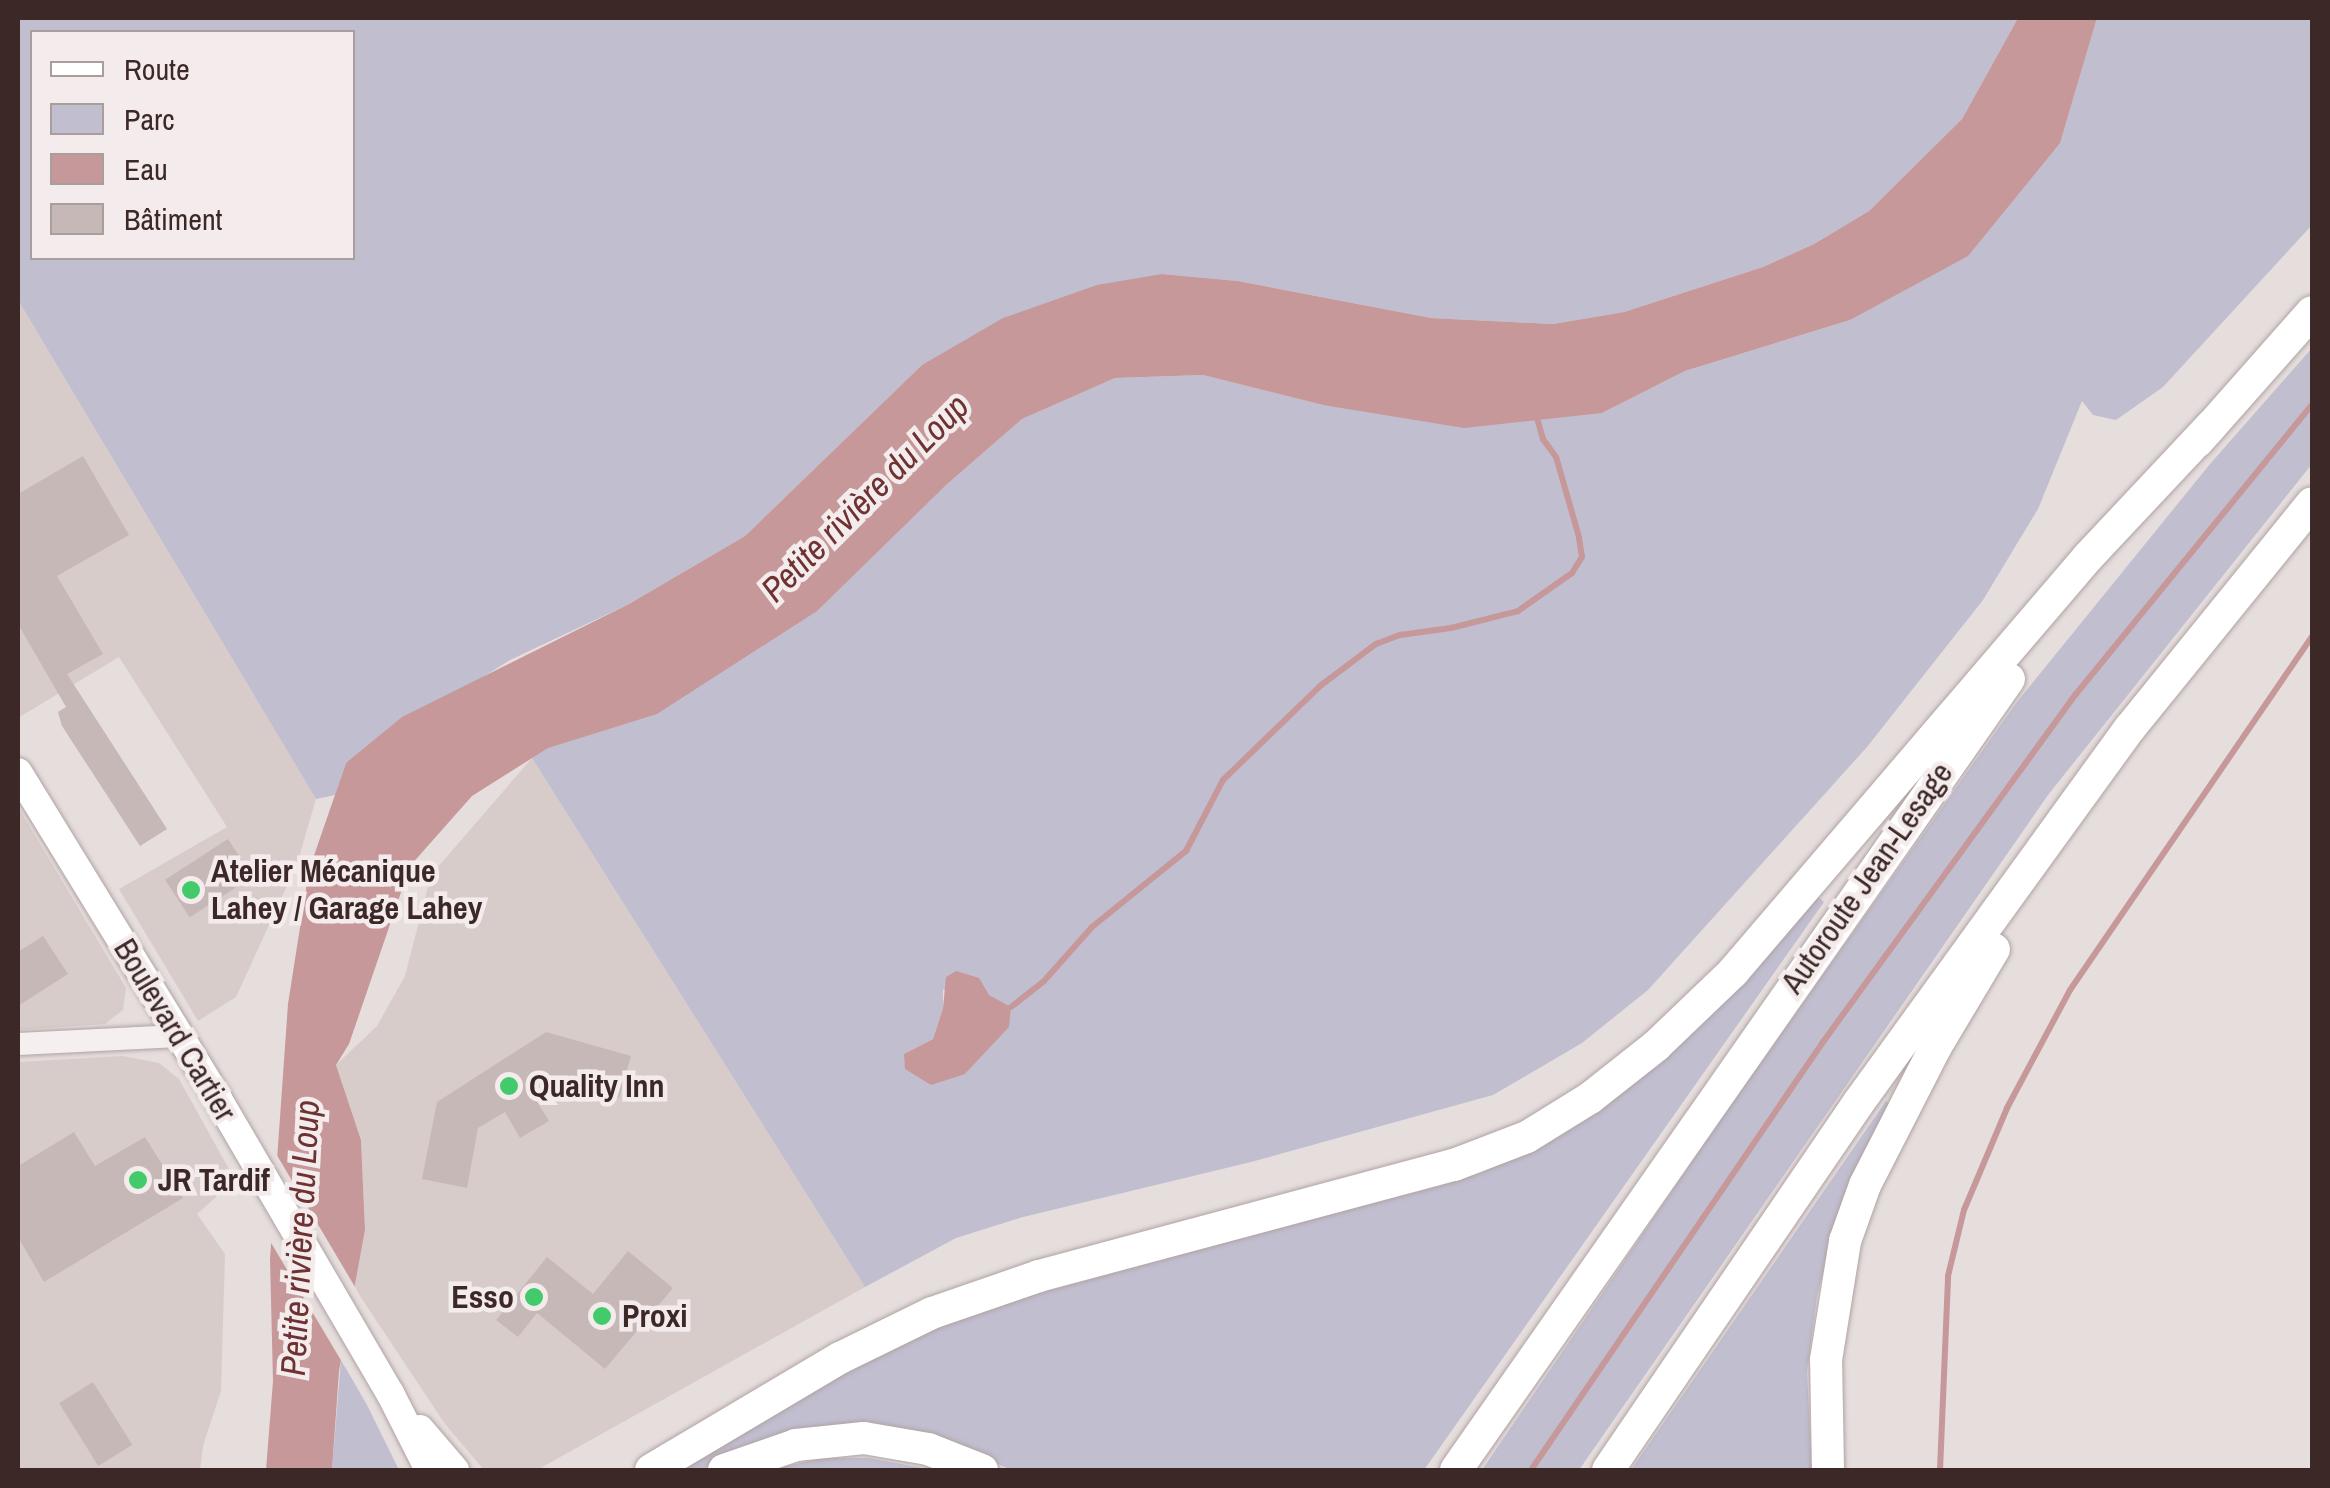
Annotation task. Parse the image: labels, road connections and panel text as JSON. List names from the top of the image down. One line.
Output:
{"streets":{"highway":["Autoroute Jean-Lesage"],"main road":["Boulevard Cartier"]},"water":["Petite rivière du Loup"],"places":["Atelier Mécanique Lahey / Garage Lahey","Quality Inn","JR Tardif","Esso","Proxi"],"legend":["Route","Parc","Eau","Bâtiment"]}
